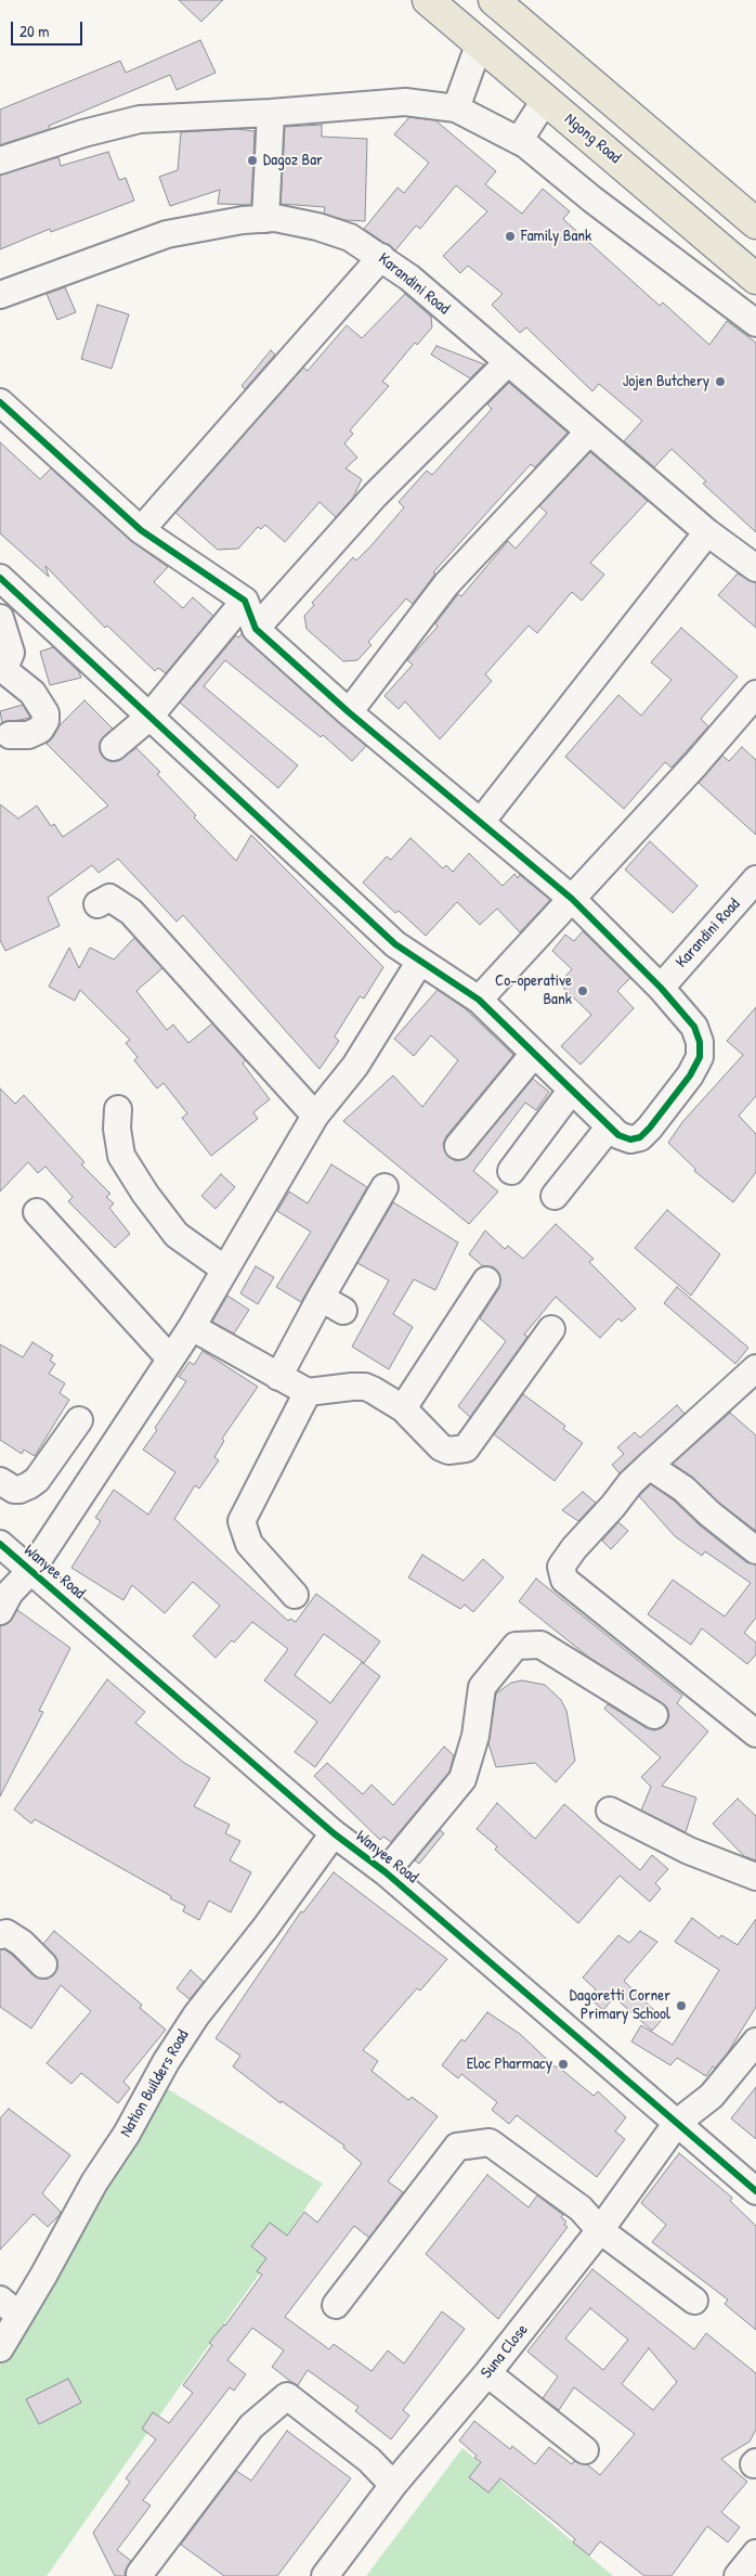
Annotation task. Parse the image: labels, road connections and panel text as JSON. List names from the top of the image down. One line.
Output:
{"streets":{"main road":["Ngong Road"],"street":["Karandini Road","Wanyee Road","Nation Builders Road","Suna Close"]},"crossings":[["Wanyee Road","Nation Builders Road"],["Wanyee Road","Suna Close"]],"places":["Dagoz Bar","Family Bank","Jojen Butchery","Co-operative Bank","Dagoretti Corner Primary School","Eloc Pharmacy"],"scale_bar":"20 m"}
